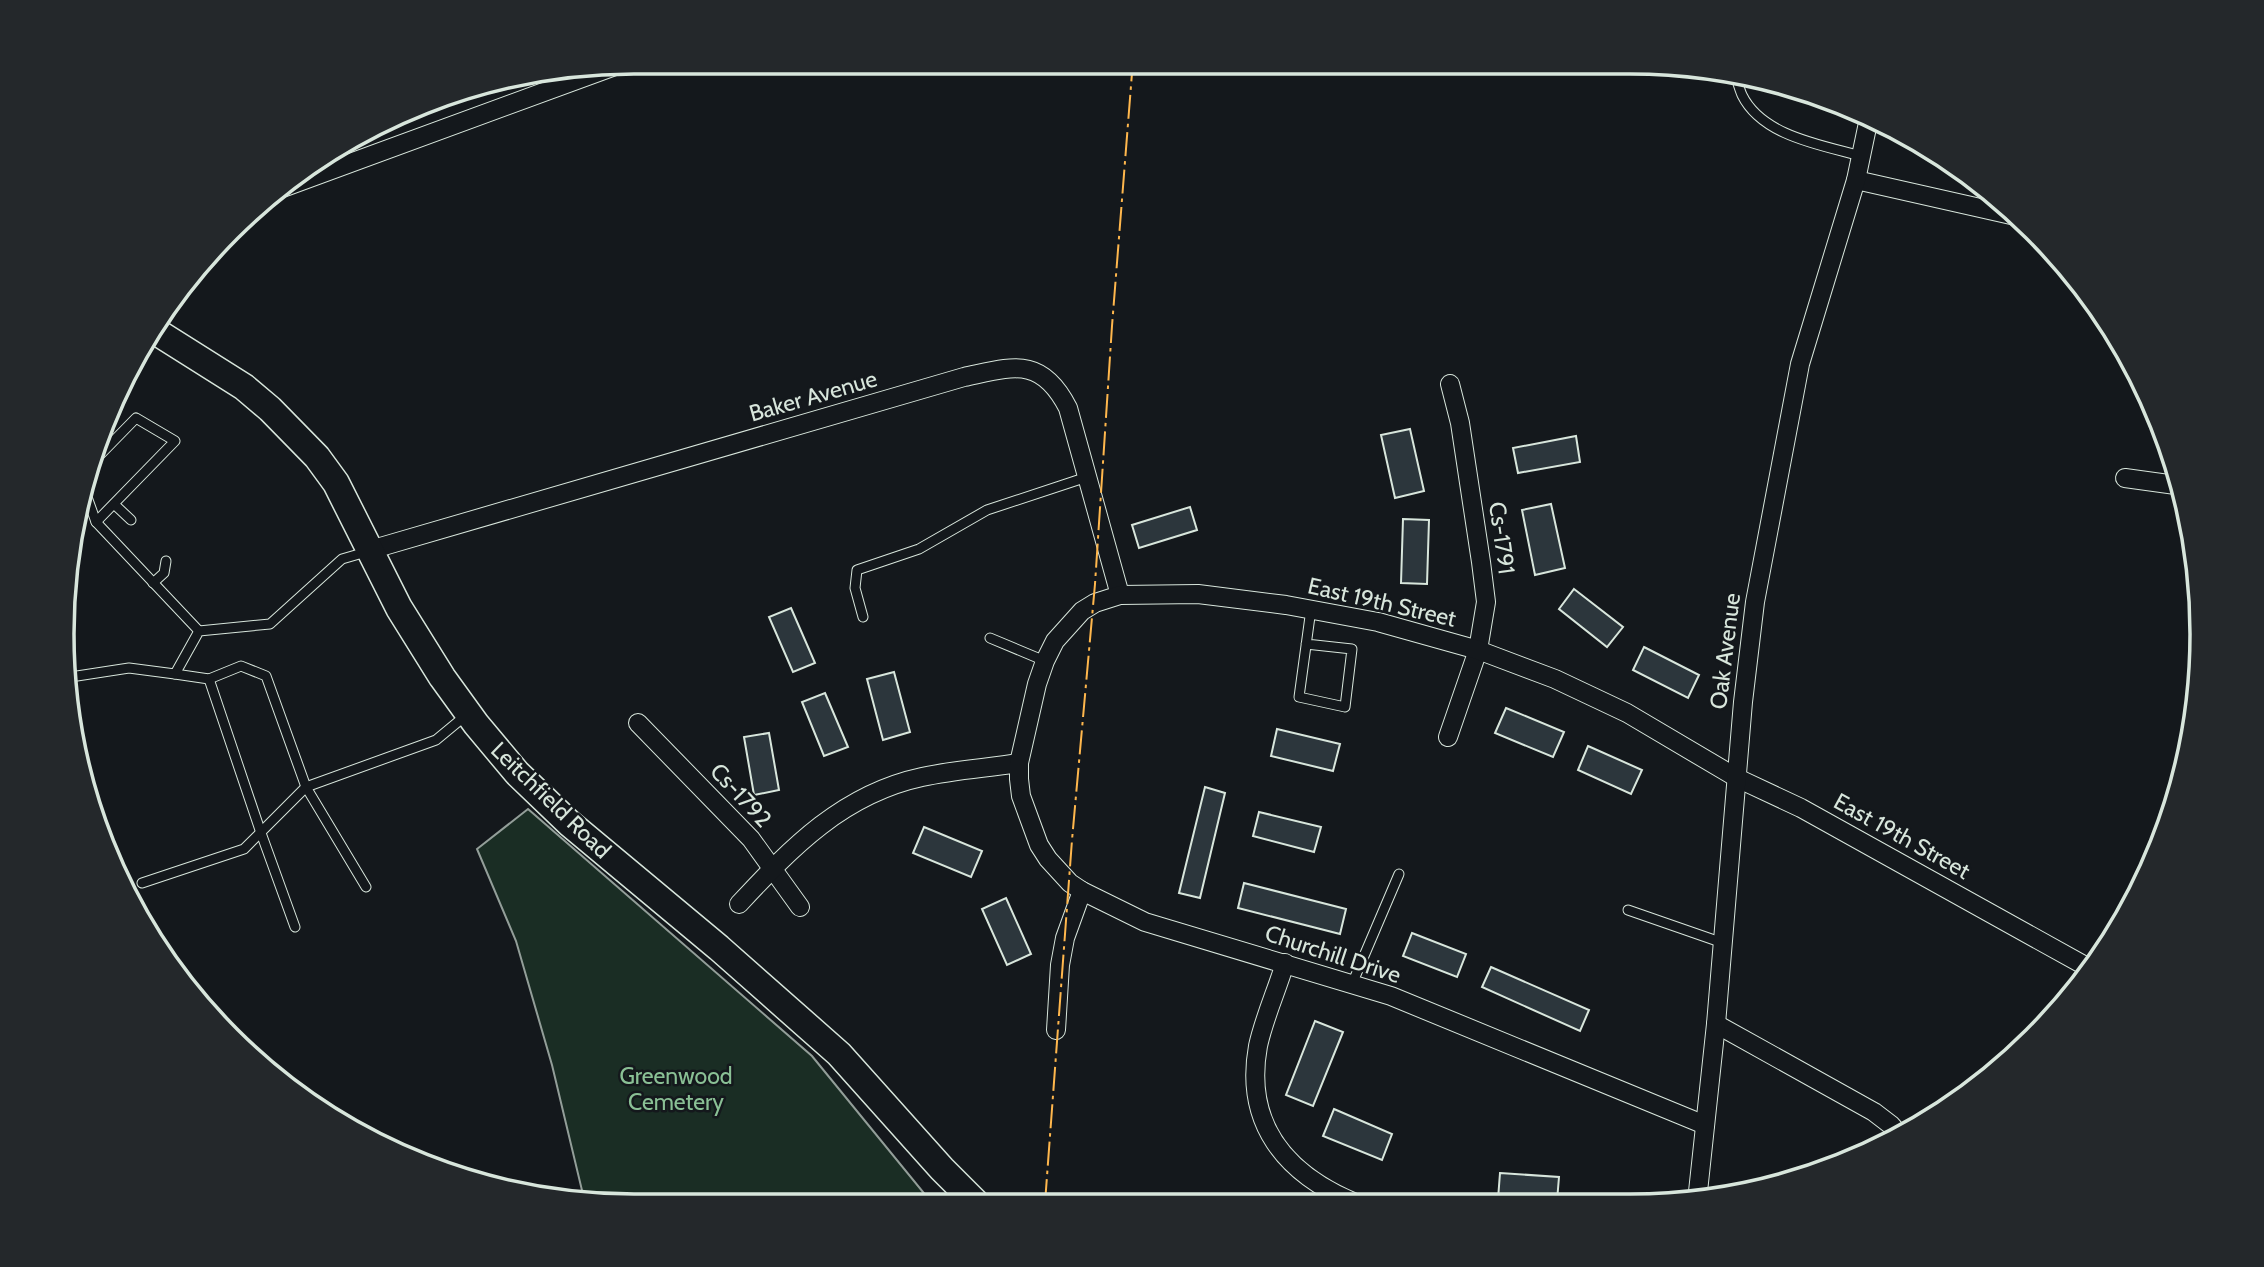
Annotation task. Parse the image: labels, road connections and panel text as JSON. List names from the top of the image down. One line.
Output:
{"streets":{"street":["Baker Avenue","Cs-1791","East 19th Street","Oak Avenue","Cs-1792","Leitchfield Road","Churchill Drive"]},"crossings":[["Baker Avenue","East 19th Street"],["Baker Avenue","Leitchfield Road"],["Cs-1791","East 19th Street"],["East 19th Street","Oak Avenue"],["East 19th Street","Churchill Drive"],["Oak Avenue","Churchill Drive"]],"parks":["Greenwood Cemetery"]}
